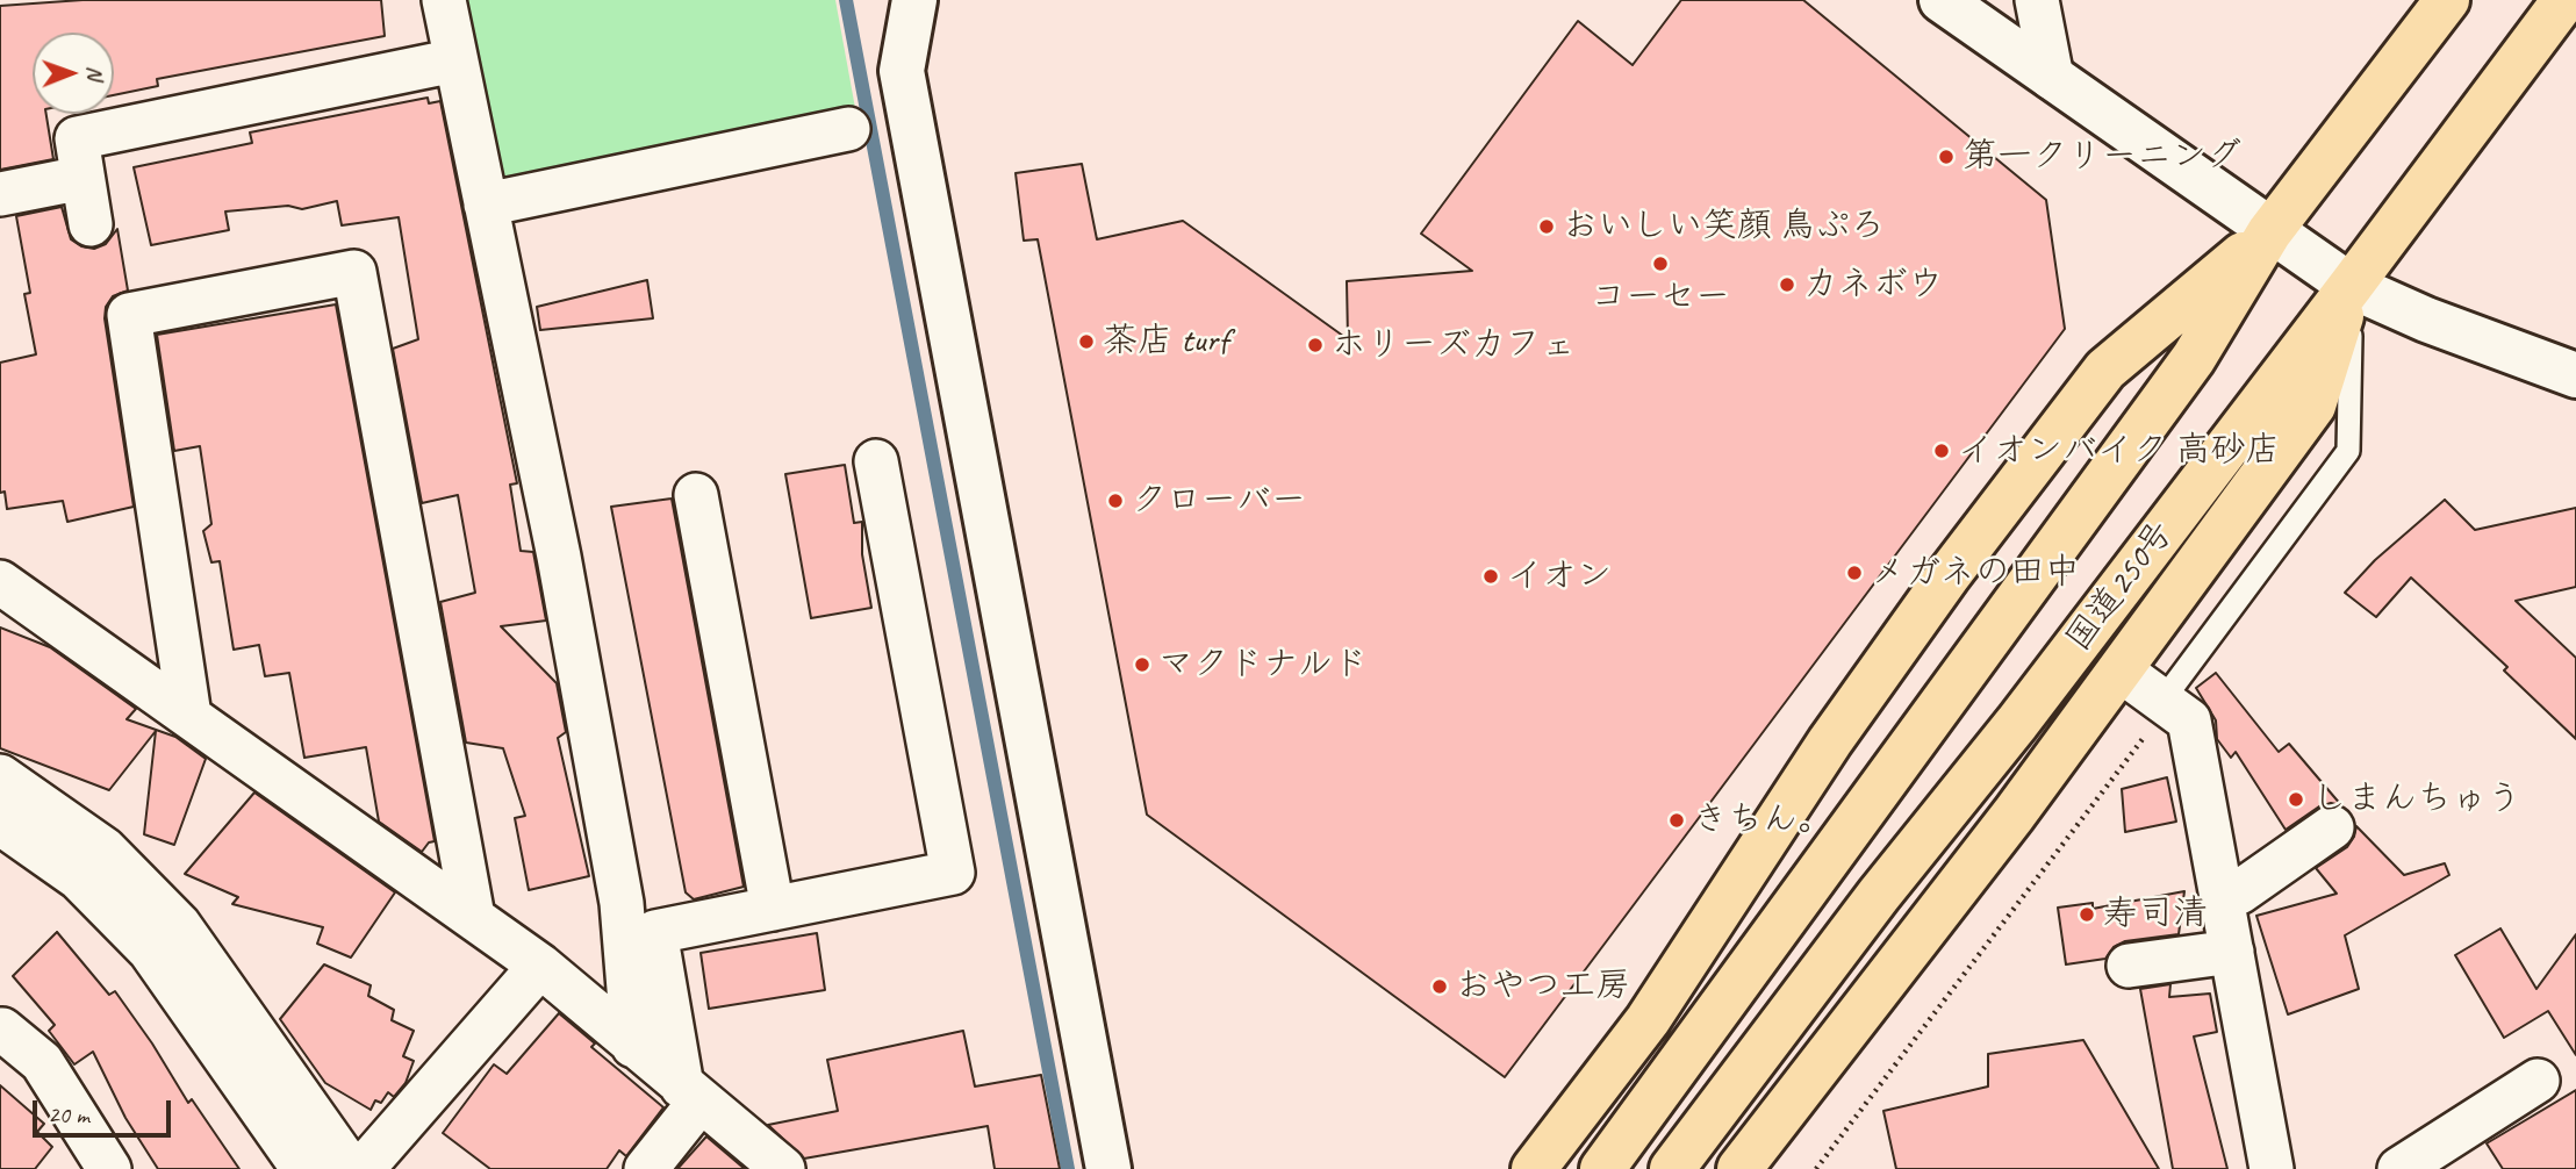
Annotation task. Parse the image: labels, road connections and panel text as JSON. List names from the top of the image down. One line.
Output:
{"streets":{"highway":["国道250号"]},"places":["第一クリーニング","おいしい笑顔 鳥ぷろ","コーセー","カネボウ","茶店 turf","ホリーズカフェ","イオンバイク 高砂店","クローバー","メガネの田中","イオン","マクドナルド","しまんちゅう","きちん。","寿司清","おやつ工房"],"scale_bar":"20 m","north":"right"}
